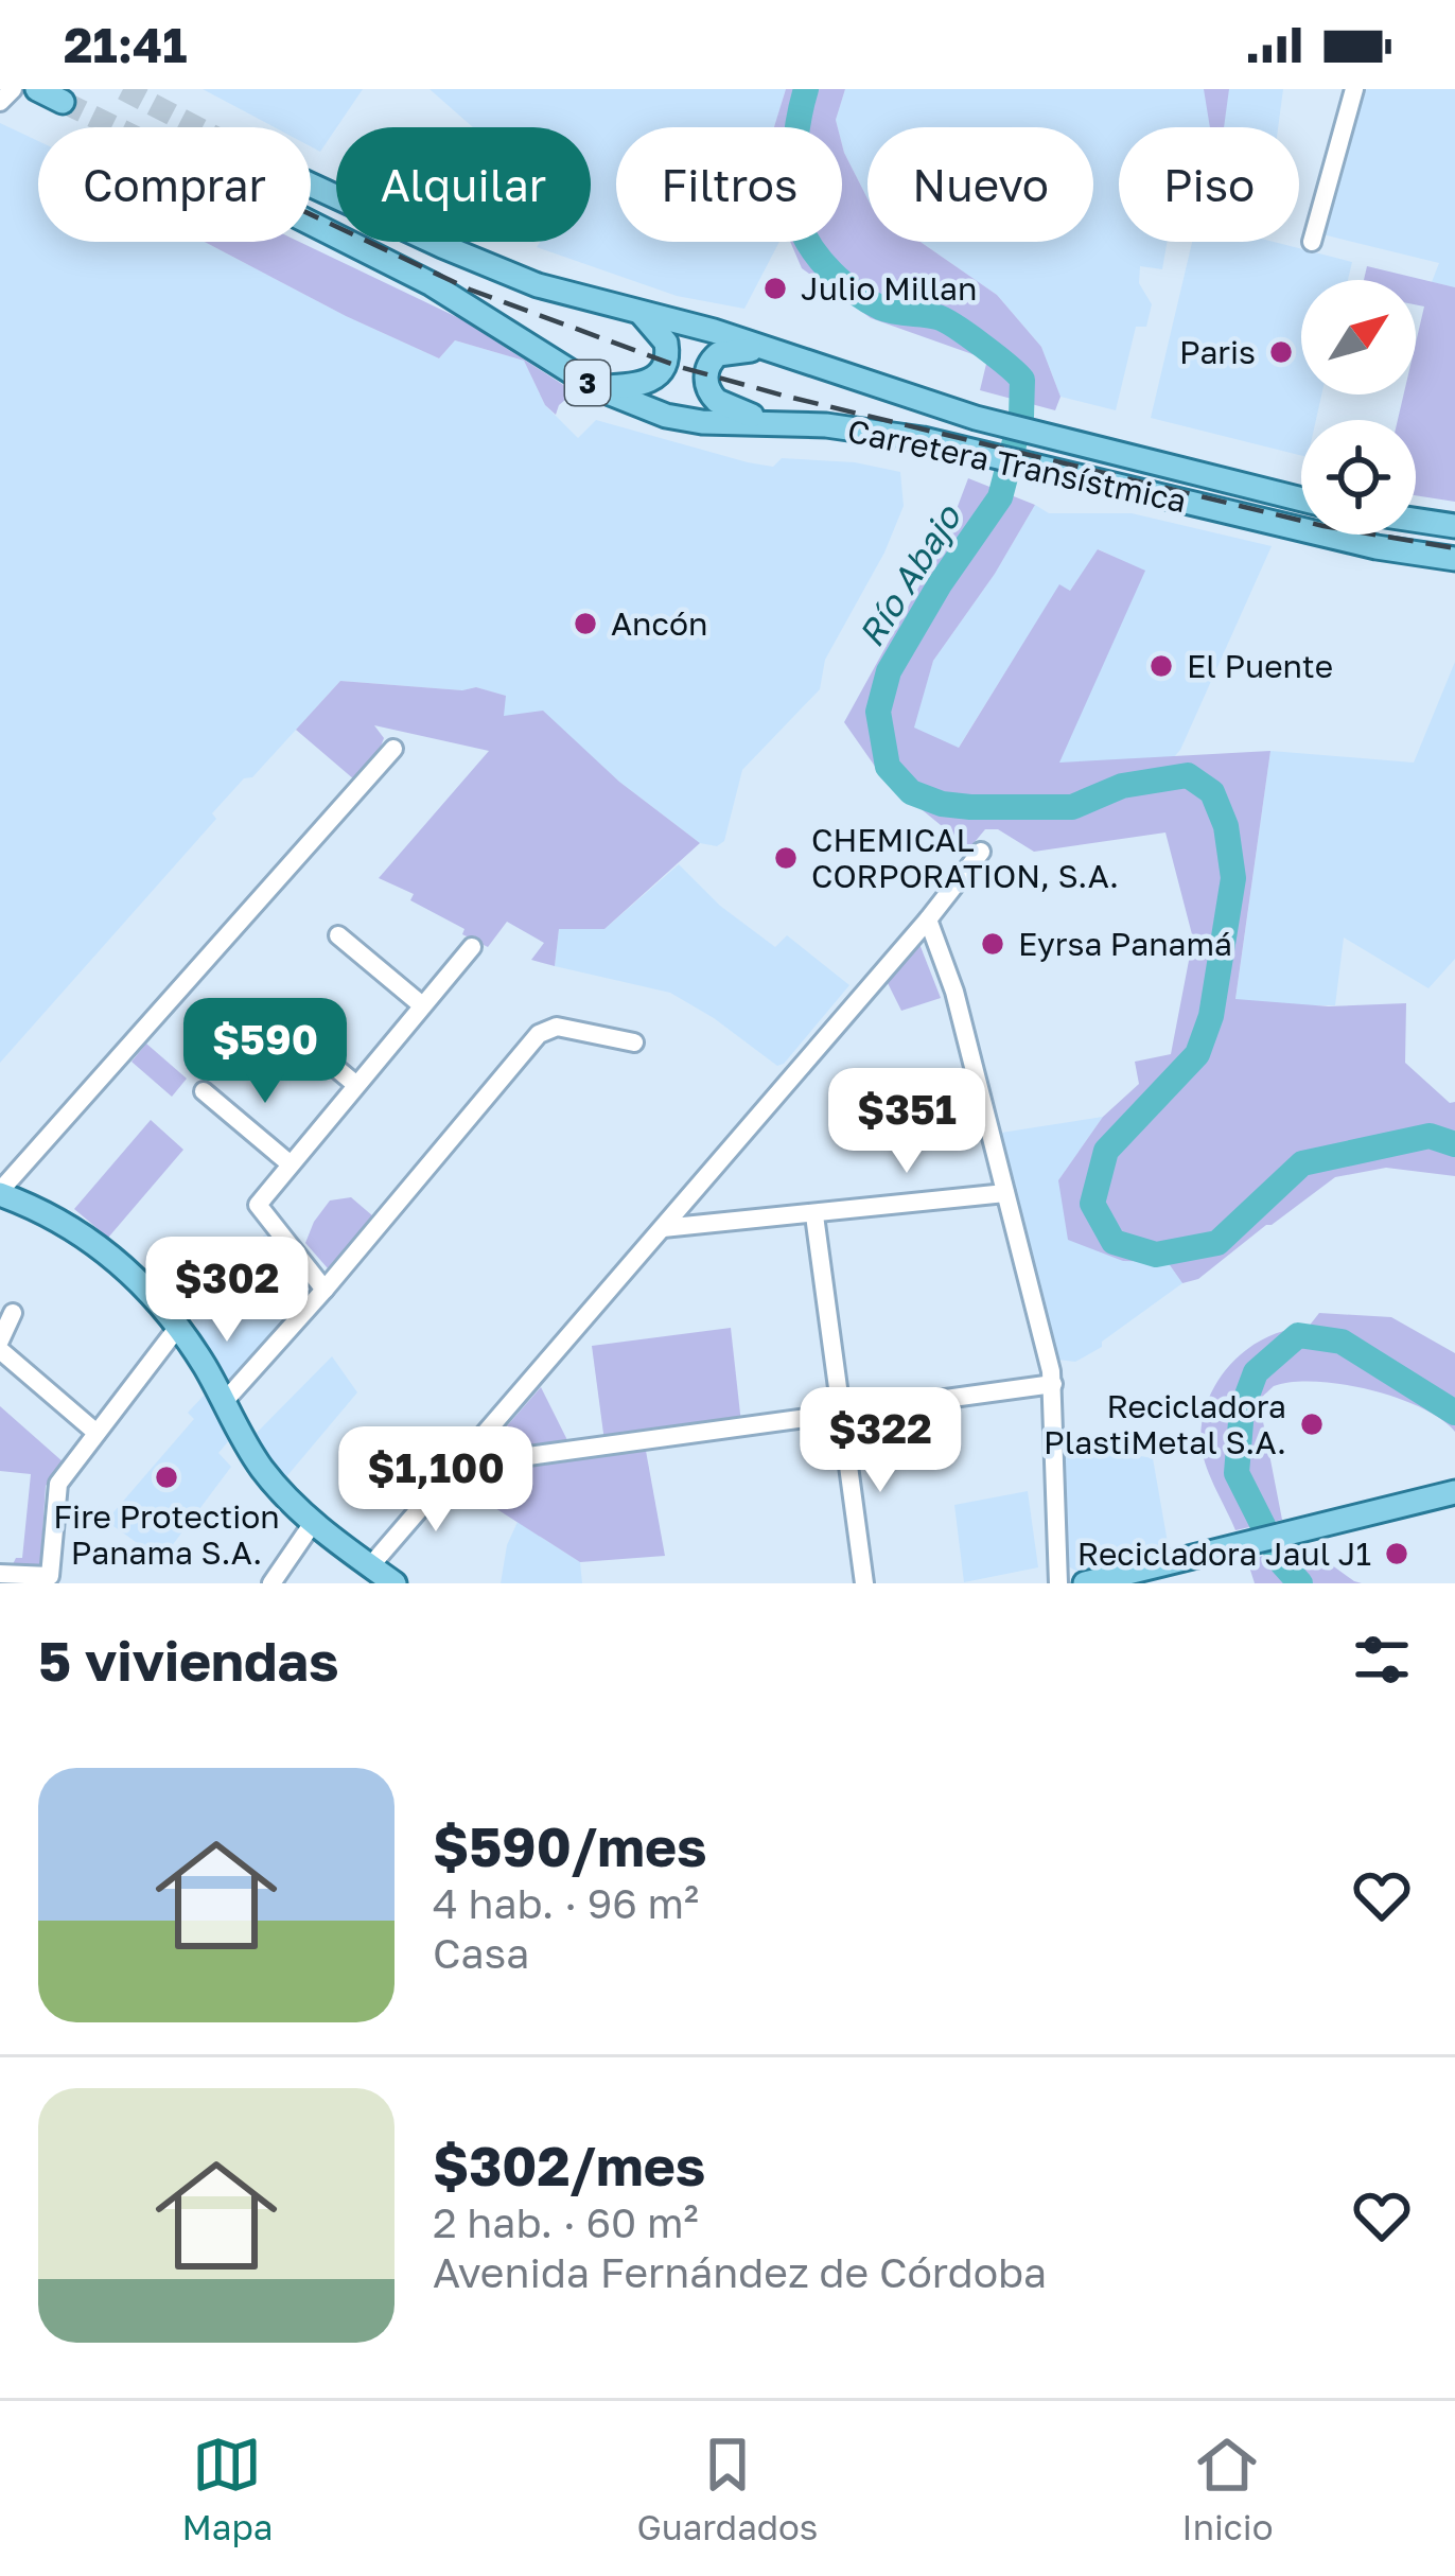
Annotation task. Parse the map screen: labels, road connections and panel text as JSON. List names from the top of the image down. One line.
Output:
{"streets":{"main road":["3","Carretera Transístmica"]},"water":["Río Abajo"],"places":["Julio Millan","Paris","Ancón","El Puente","CHEMICAL CORPORATION, S.A.","Eyrsa Panamá","Recicladora PlastiMetal S.A.","Fire Protection Panama S.A.","Recicladora Jaul J1"],"north":"top right","page":{"status":"21:41","chip":["Comprar","Alquilar","Filtros","Nuevo","Piso"],"price":["$590","$351","$302","$322","$1,100"],"heading":"5 viviendas","list":[{"name":"$590/mes","note":"4 hab. · 96 m² · Casa"},{"name":"$302/mes","note":"2 hab. · 60 m² · Avenida Fernández de Córdoba"}],"tabs":["Mapa","Guardados","Inicio"]}}
